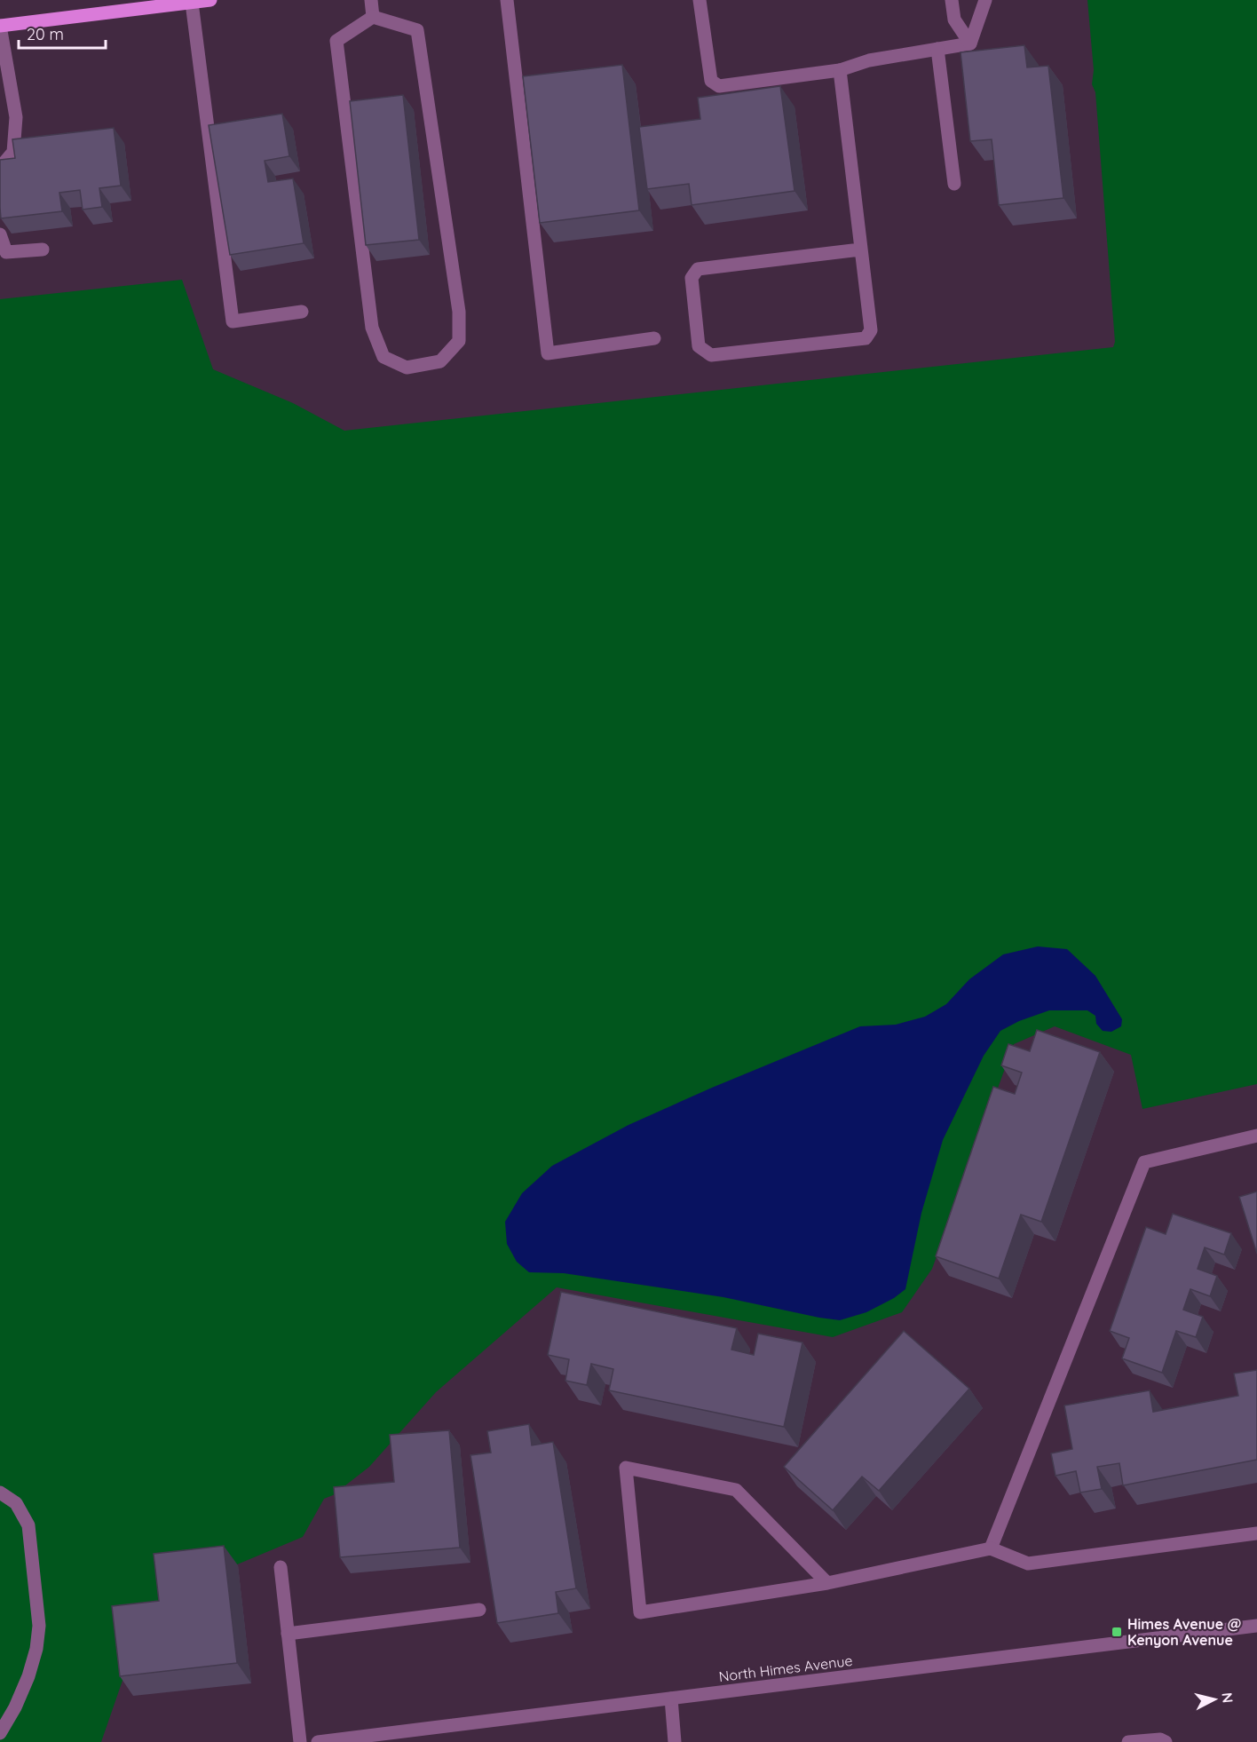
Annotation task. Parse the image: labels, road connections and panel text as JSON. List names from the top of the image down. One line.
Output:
{"streets":{"street":["North Himes Avenue"]},"places":{"transit":["Himes Avenue @ Kenyon Avenue"]},"scale_bar":"20 m","north":"right"}
